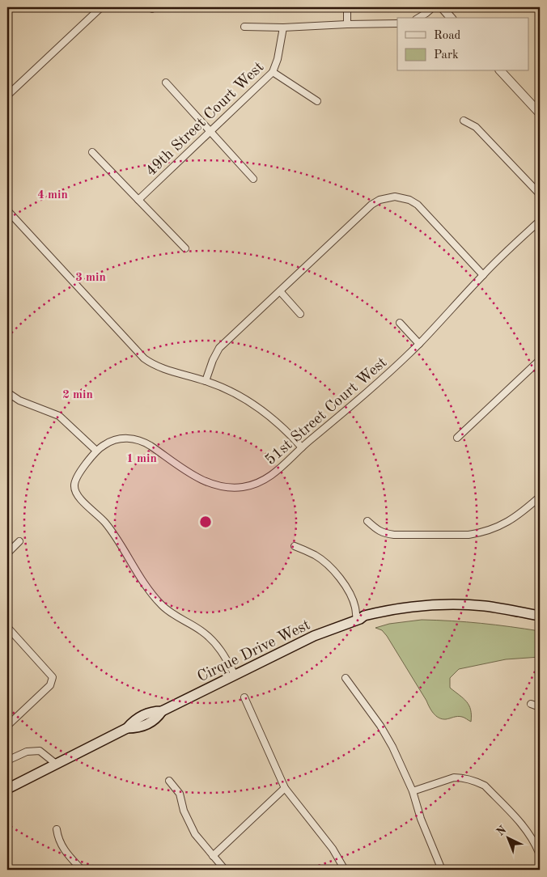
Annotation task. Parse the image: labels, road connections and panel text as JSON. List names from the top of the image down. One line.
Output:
{"streets":{"main road":["Cirque Drive West"],"street":["49th Street Court West","51st Street Court West"]},"legend":["Road","Park"],"north":"top left","rings":["4 min","3 min","2 min","1 min"]}
